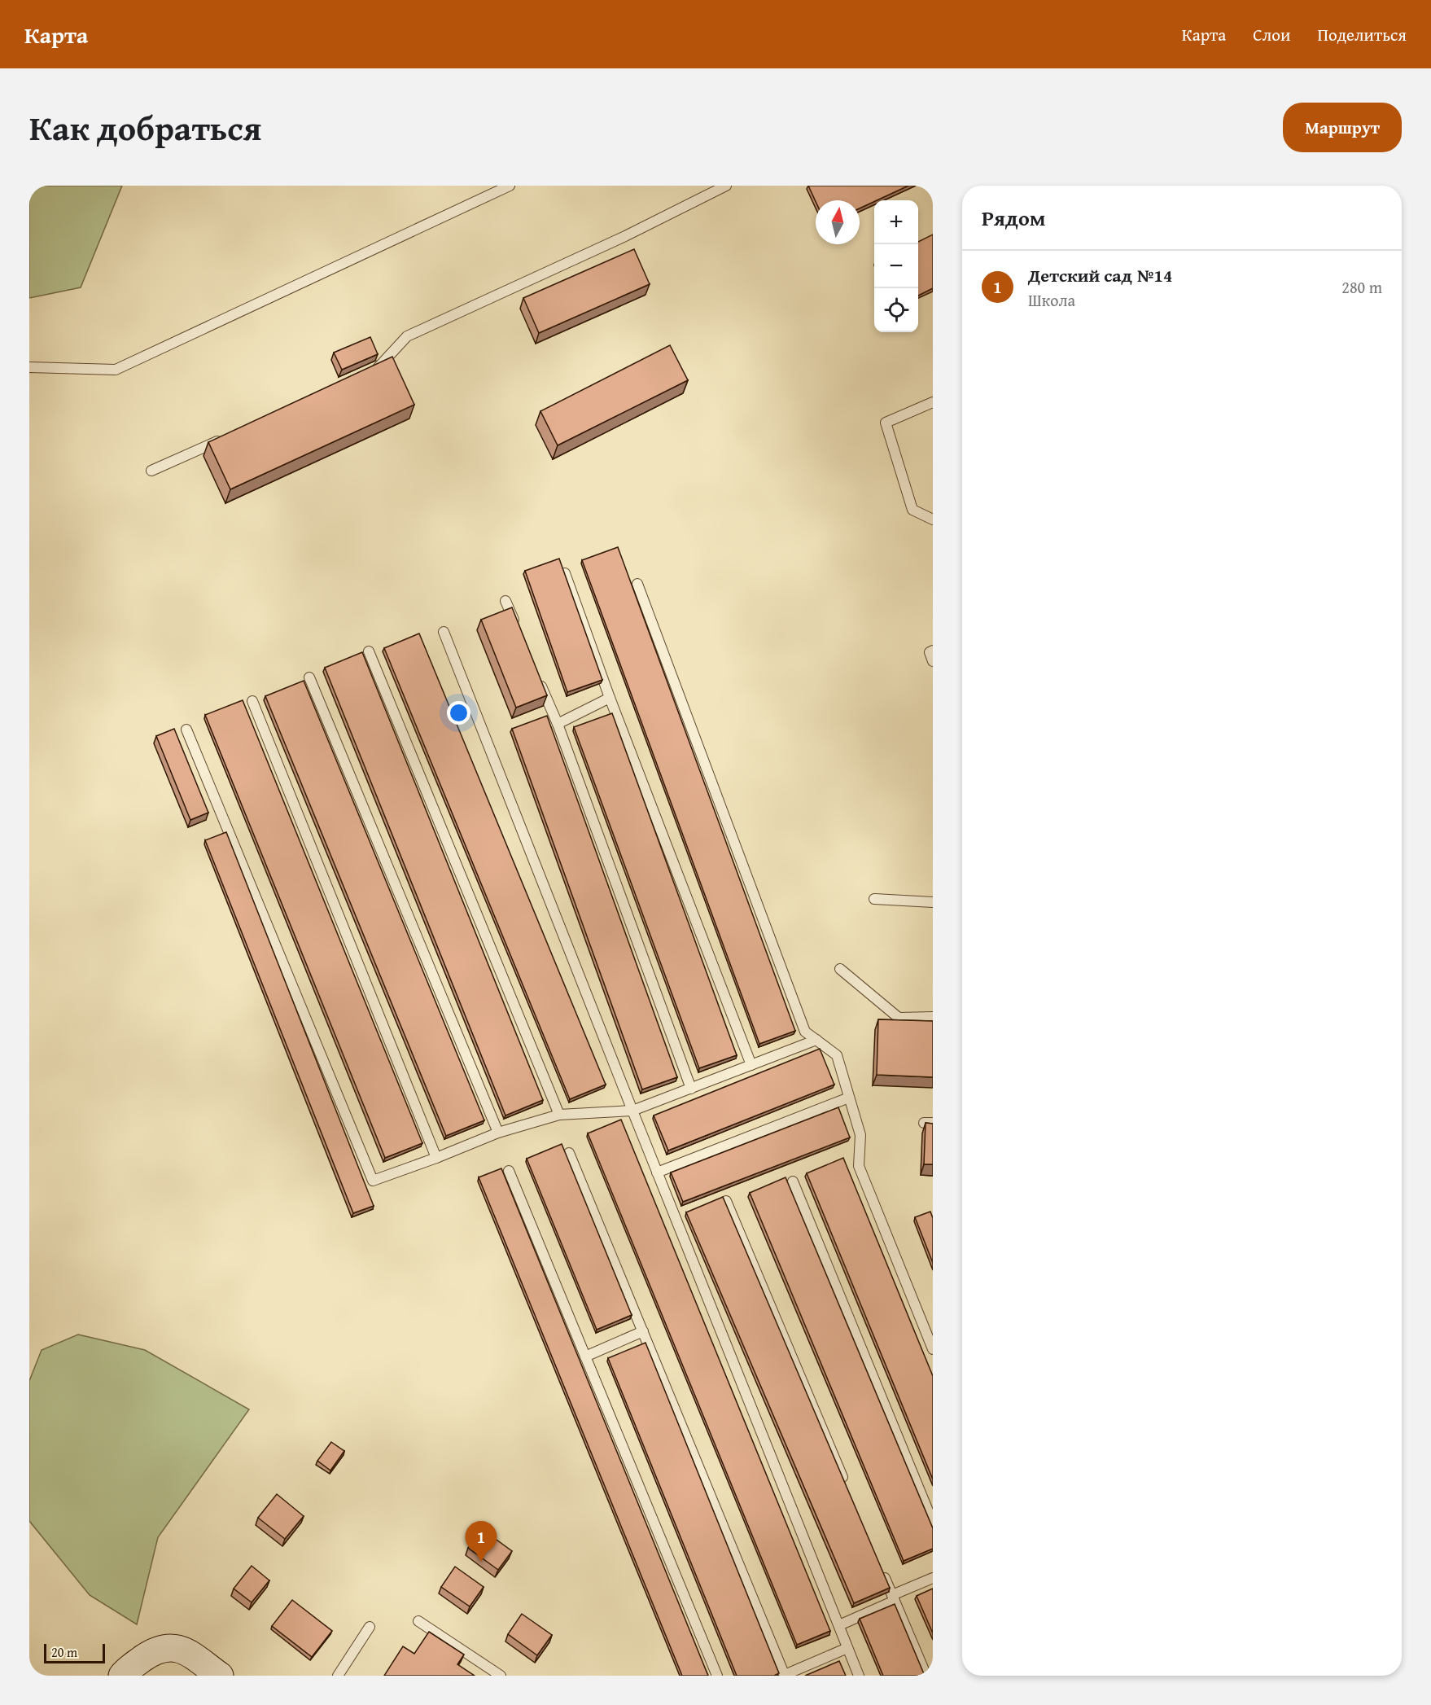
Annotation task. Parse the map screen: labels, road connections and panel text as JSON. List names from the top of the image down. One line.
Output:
{"scale_bar":"20 m","north":"top","page":{"header":"Карта","nav":["Карта","Слои","Поделиться"],"title":"Как добраться","buttons":"Маршрут","heading":"Рядом","map_buttons":["+","−"],"list":[{"mark":"1","name":"Детский сад №14","note":"Школа","value":"280 m"}],"pins":"1","scale":"20 m"}}
